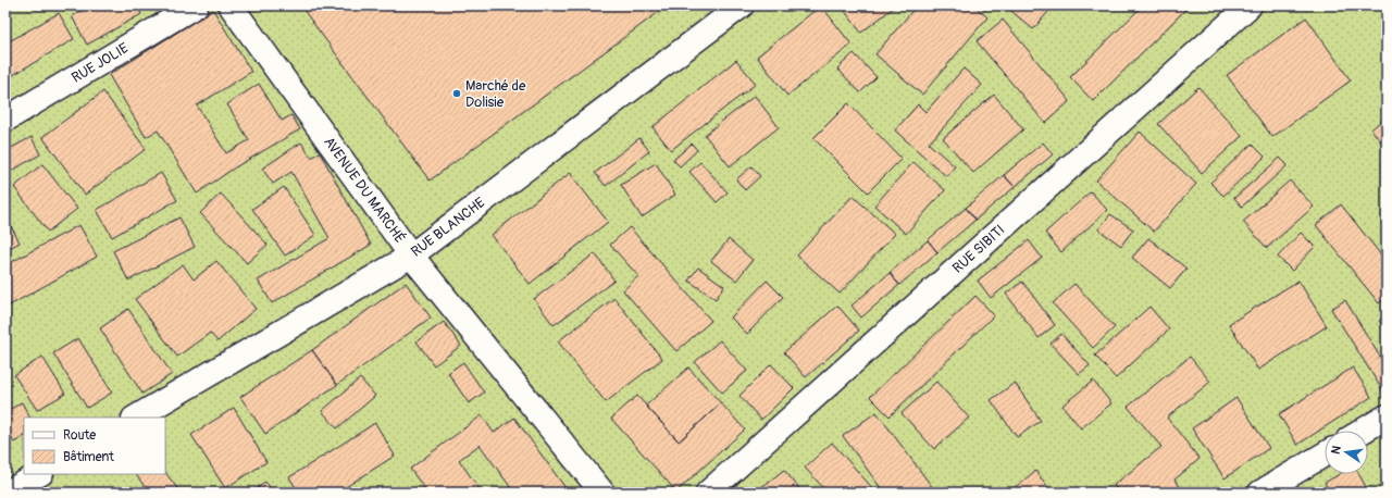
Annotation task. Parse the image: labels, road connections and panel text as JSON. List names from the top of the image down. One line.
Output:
{"streets":{"street":["RUE JOLIE","AVENUE DU MARCHÉ","RUE BLANCHE","RUE SIBITI"]},"crossings":[["AVENUE DU MARCHÉ","RUE BLANCHE"]],"places":["Marché de Dolisie"],"legend":["Route","Bâtiment"],"north":"left"}
